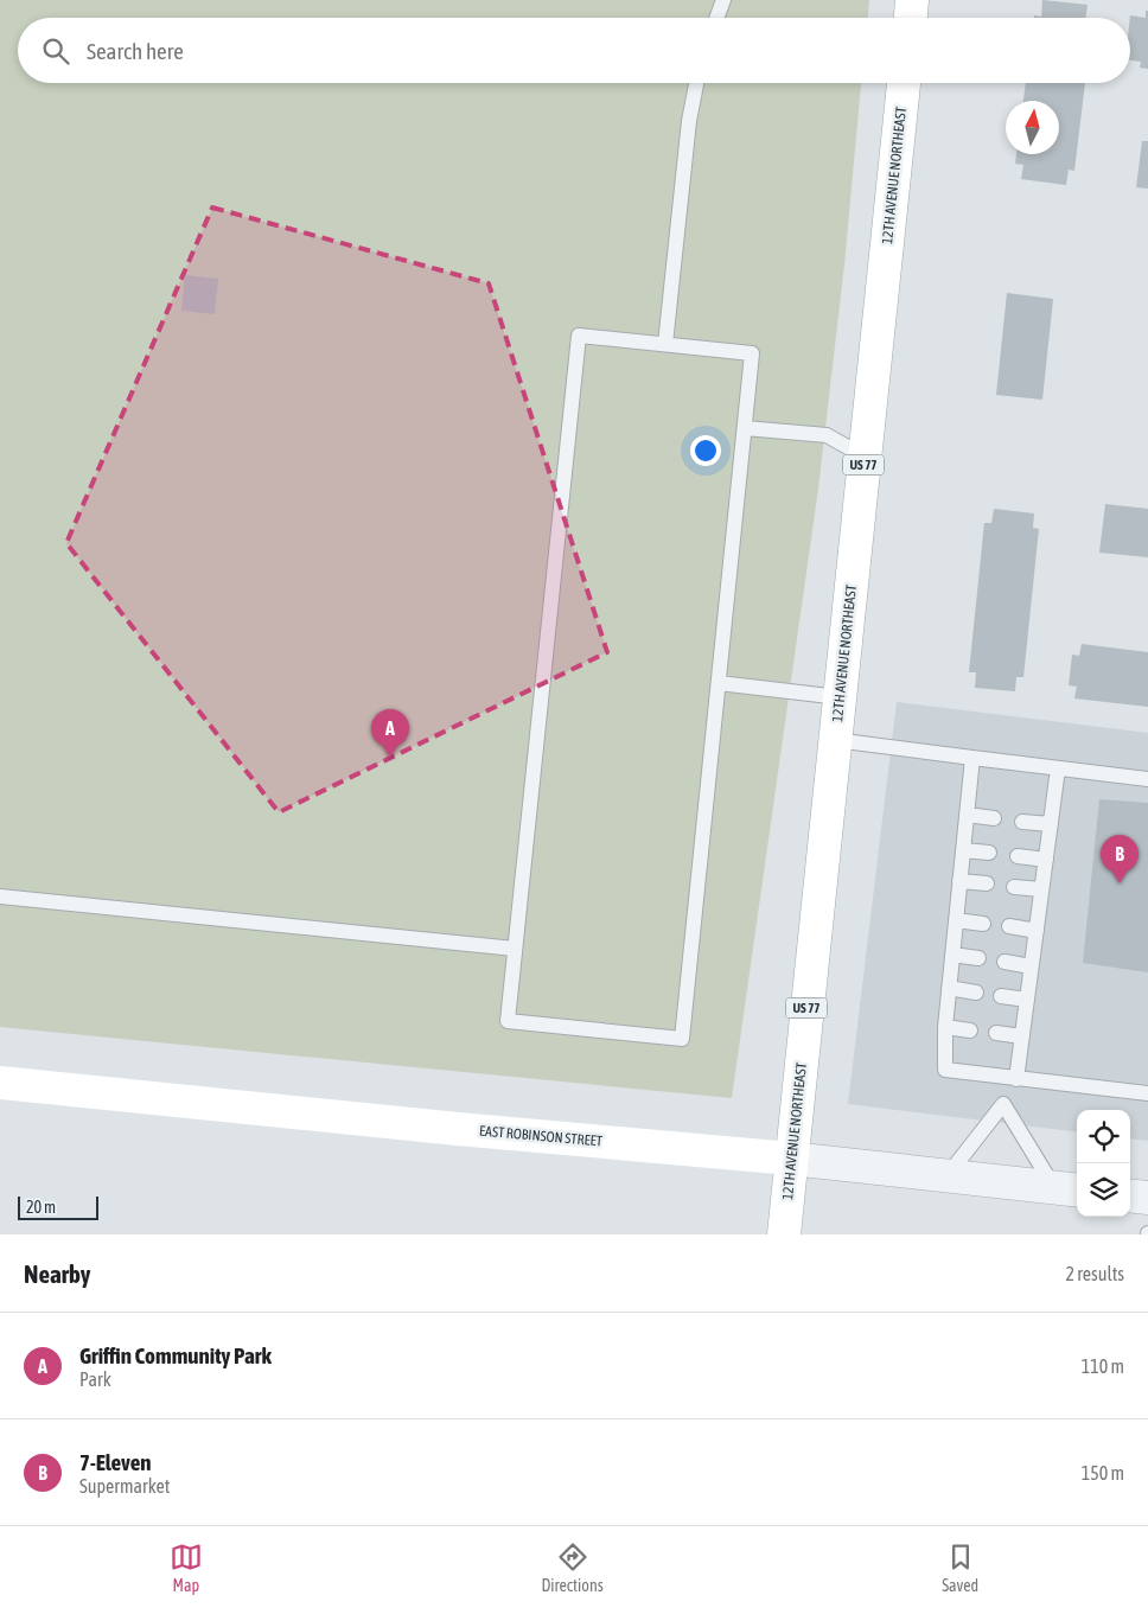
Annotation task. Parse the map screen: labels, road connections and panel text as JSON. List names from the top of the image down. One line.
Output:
{"streets":{"main road":["12TH AVENUE NORTHEAST","US 77","EAST ROBINSON STREET"]},"crossings":[["12TH AVENUE NORTHEAST","EAST ROBINSON STREET"]],"scale_bar":"20 m","north":"top","page":{"search":"Search here","pins":["A","B"],"scale":"20 m","heading":["Nearby","2 results"],"list":[{"mark":"A","name":"Griffin Community Park","note":"Park","value":"110 m"},{"mark":"B","name":"7-Eleven","note":"Supermarket","value":"150 m"}],"nav":["Map","Directions","Saved"]}}
